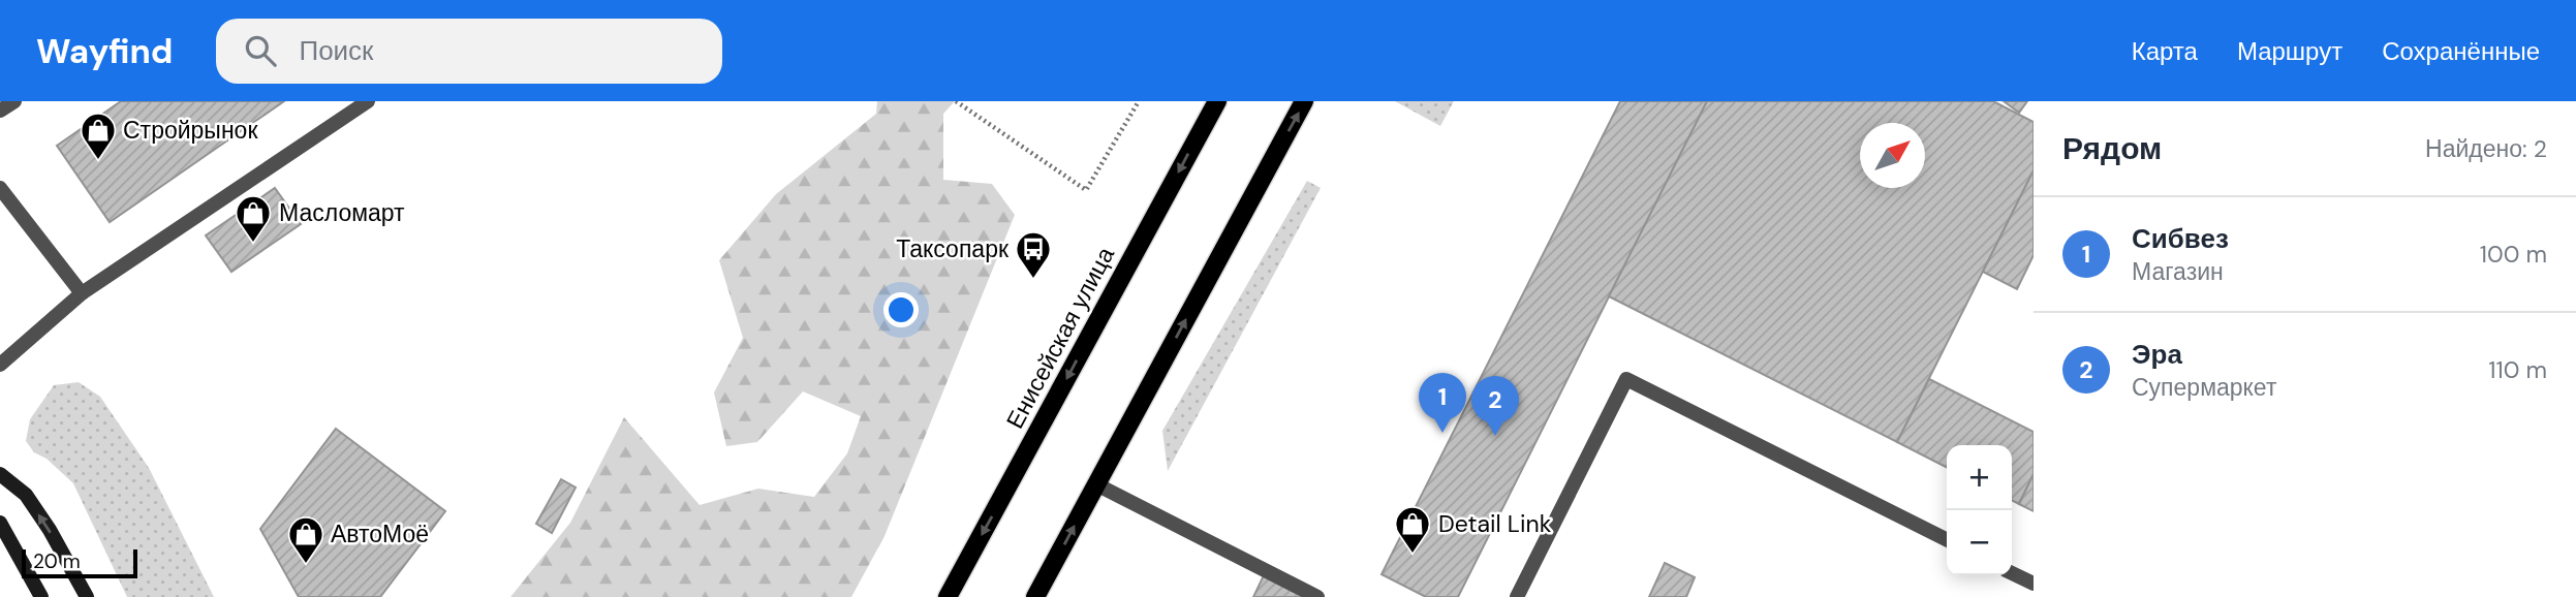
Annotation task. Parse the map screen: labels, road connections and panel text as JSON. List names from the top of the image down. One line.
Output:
{"streets":{"main road":["Енисейская улица"]},"places":{"shop":["Стройрынок","Масломарт","Detail Link","АвтоМоё"],"bus stop":["Таксопарк"]},"scale_bar":"20 m","north":"top right","page":{"header":"Wayfind","search":"Поиск","nav":["Карта","Маршрут","Сохранённые"],"heading":["Рядом","Найдено: 2"],"list":[{"mark":"1","name":"Сибвез","note":"Магазин","value":"100 m"},{"mark":"2","name":"Эра","note":"Супермаркет","value":"110 m"}],"pins":["1","2"],"map_buttons":["+","−"],"scale":"20 m"}}
